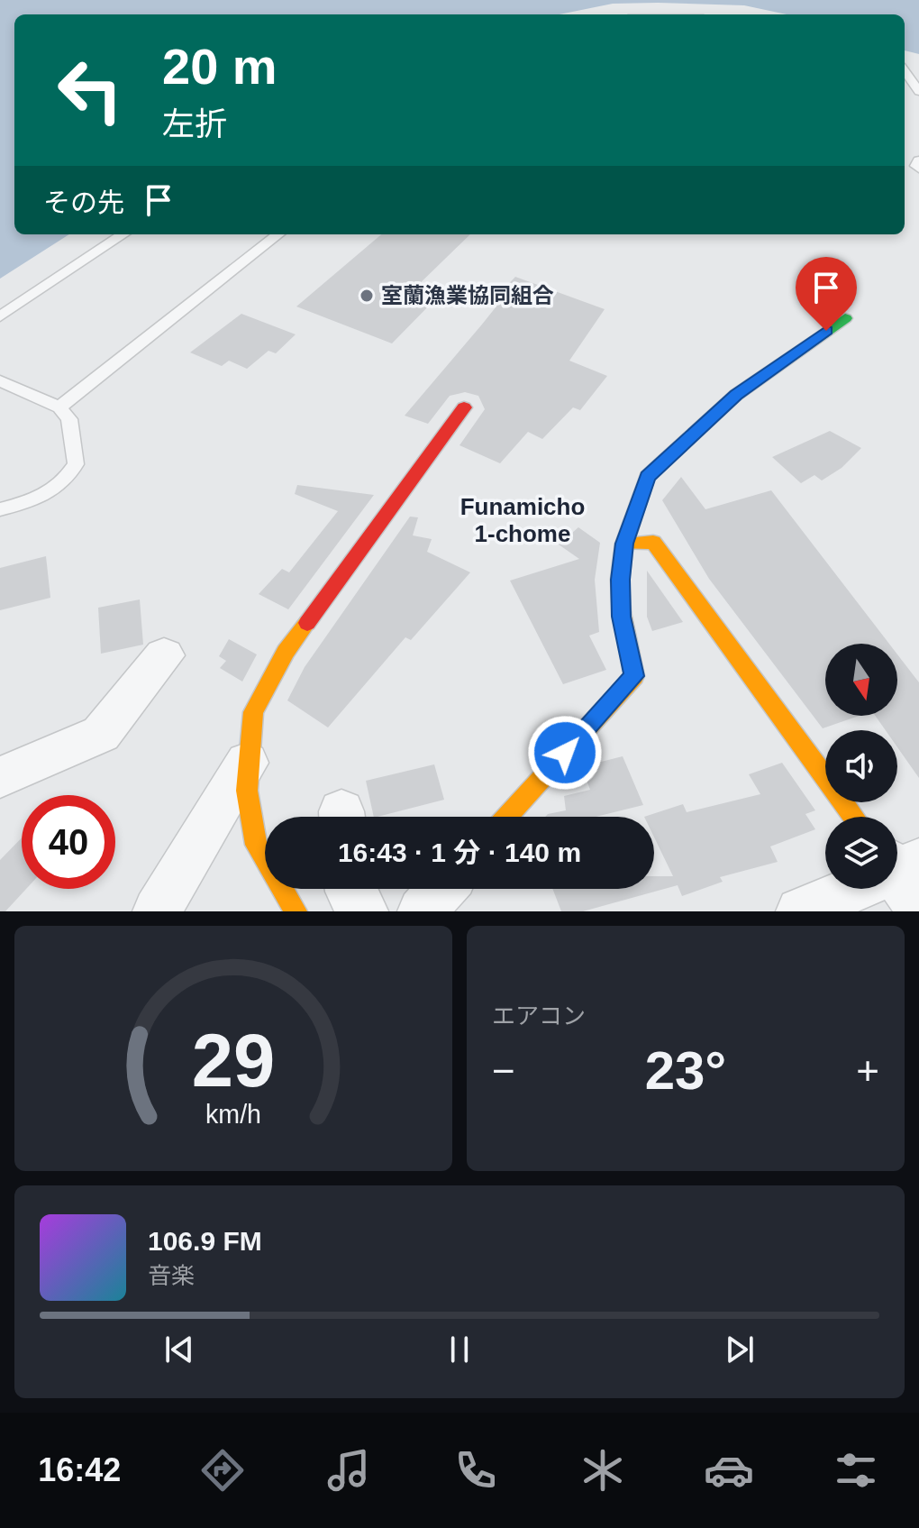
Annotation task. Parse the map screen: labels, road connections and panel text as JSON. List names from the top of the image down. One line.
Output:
{"districts":["Funamicho 1-chome"],"places":["室蘭漁業協同組合"],"north":"bottom","page":{"turn":["20 m","左折"],"then":"その先","limit":"40","trip":"16:43 · 1 分 · 140 m","tile":"エアコン","heat":["−","23°","+"],"song":["106.9 FM","音楽"],"tabs":"16:42","gauge":["29","km/h"]}}
